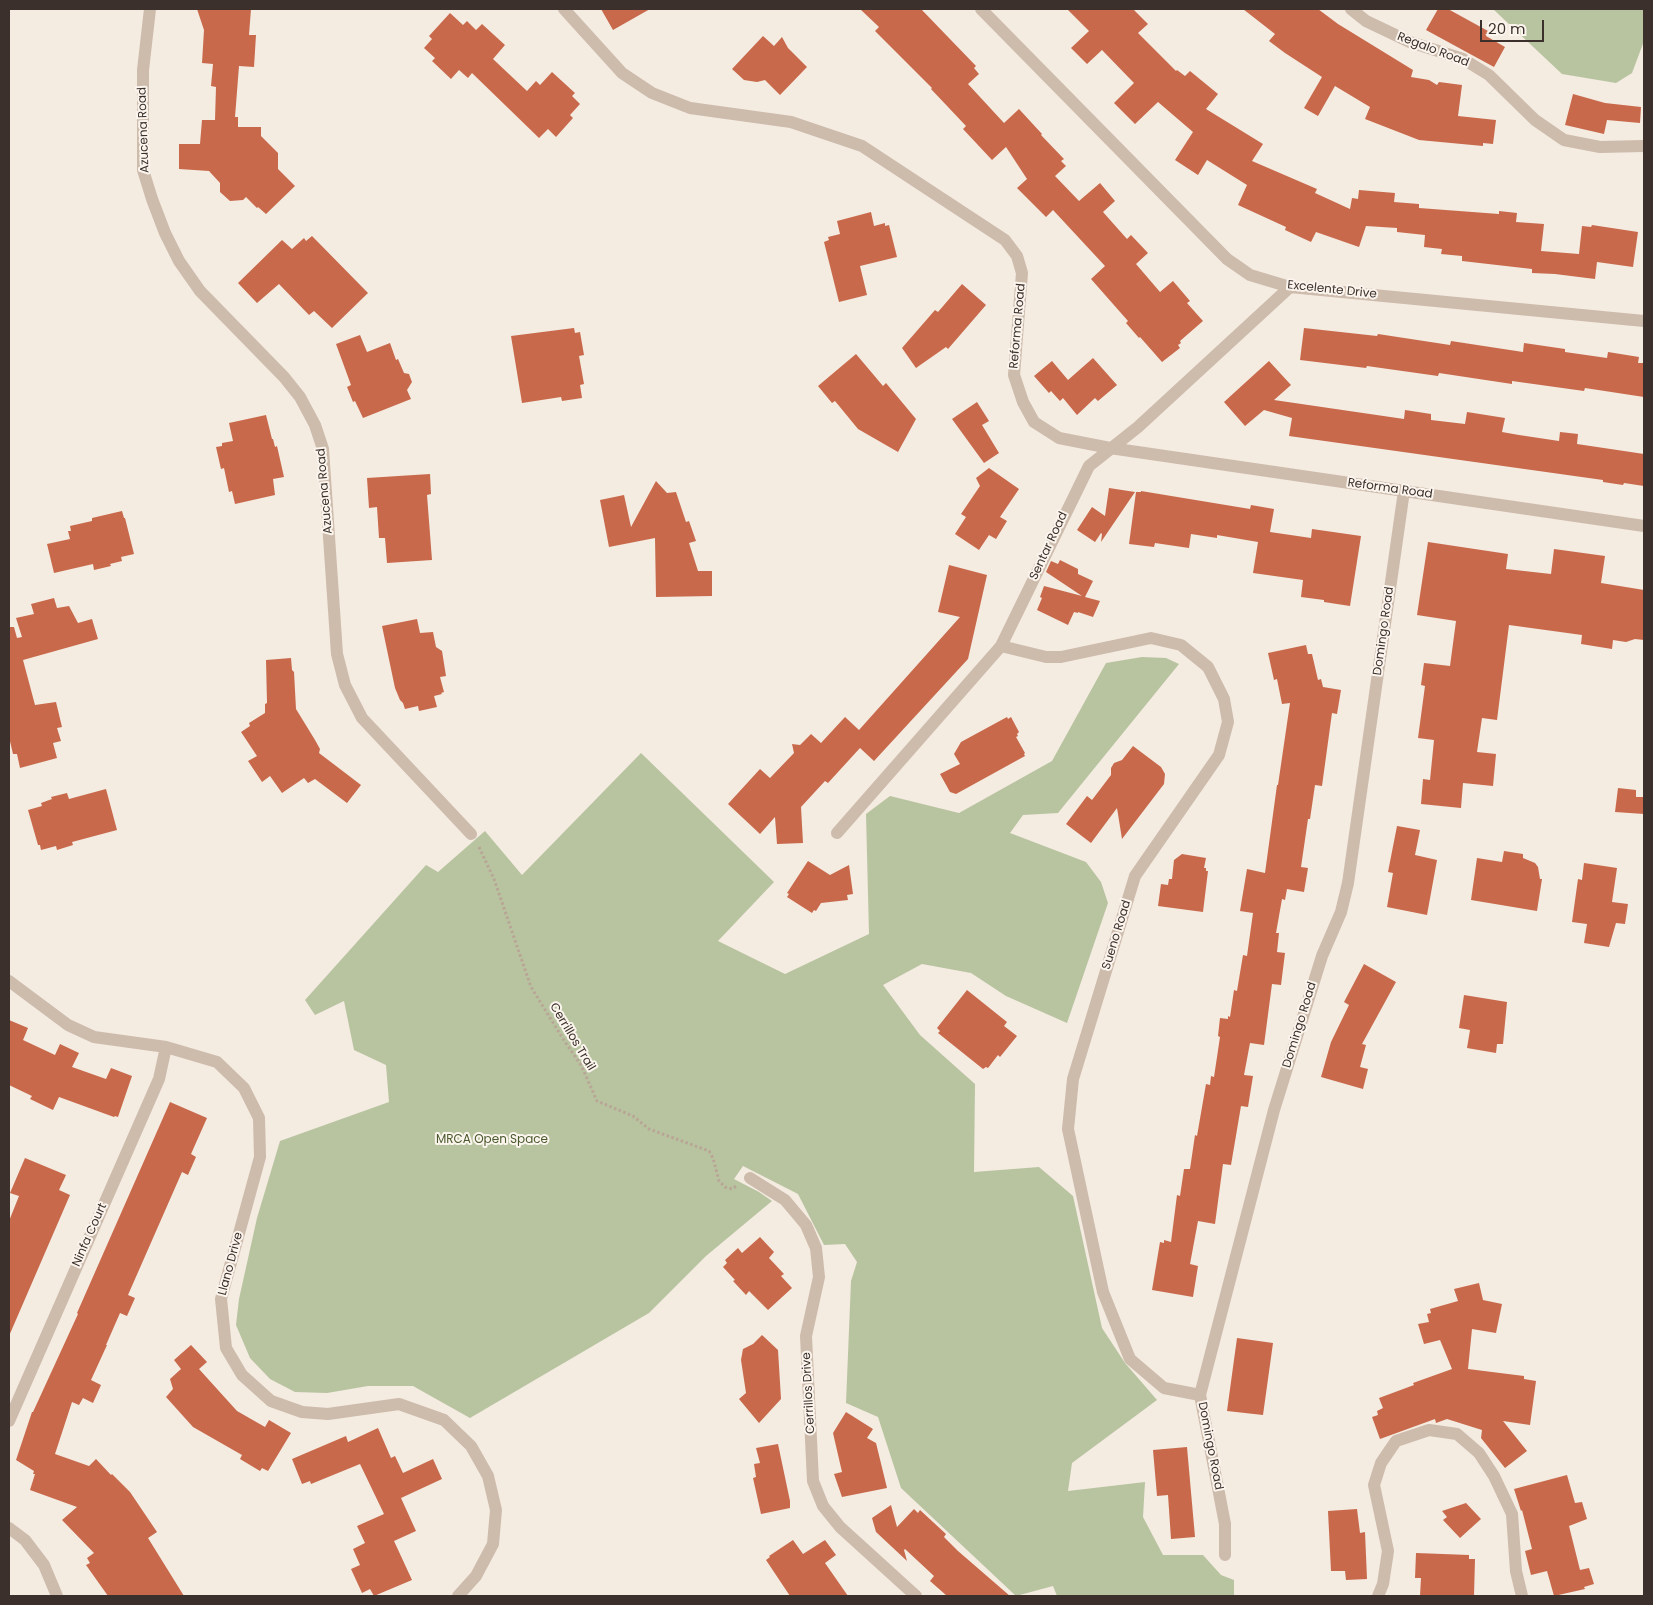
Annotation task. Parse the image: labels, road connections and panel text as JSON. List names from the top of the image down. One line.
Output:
{"streets":{"street":["Regalo Road","Azucena Road","Excelente Drive","Reforma Road","Sentar Road","Domingo Road","Sueno Road","Ninfa Court","Llano Drive","Cerrillos Drive"],"path":["Cerrillos Trail"]},"crossings":[["Azucena Road","Cerrillos Trail"],["Excelente Drive","Sentar Road"],["Reforma Road","Sentar Road"],["Reforma Road","Domingo Road"],["Sentar Road","Sueno Road"],["Domingo Road","Sueno Road"],["Cerrillos Trail","Cerrillos Drive"],["Ninfa Court","Llano Drive"]],"parks":["MRCA Open Space"],"scale_bar":"20 m"}
